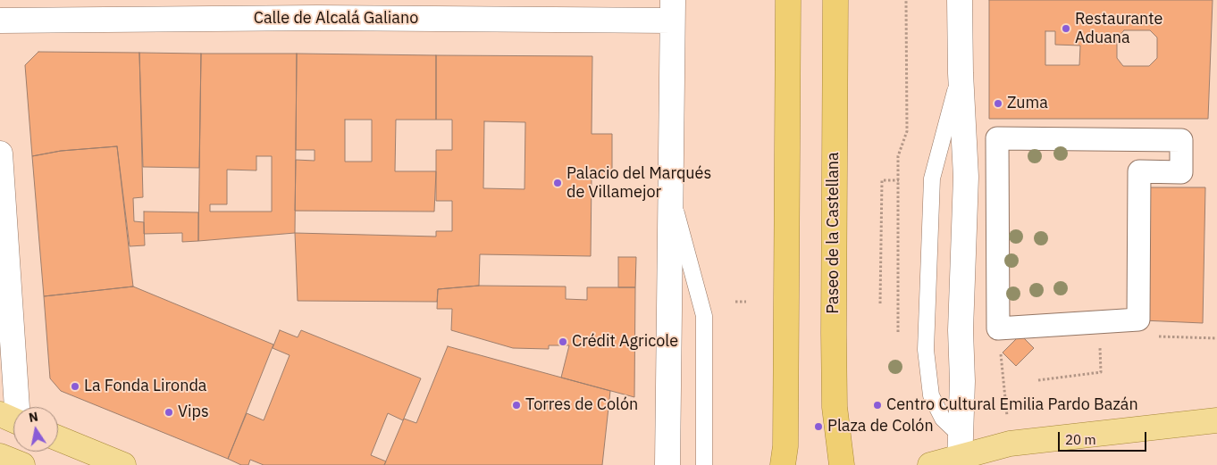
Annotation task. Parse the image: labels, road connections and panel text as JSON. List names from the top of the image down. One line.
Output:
{"streets":{"highway":["Paseo de la Castellana"],"street":["Calle de Alcalá Galiano"]},"places":["Restaurante Aduana","Zuma","Palacio del Marqués de Villamejor","Crédit Agricole","La Fonda Lironda","Torres de Colón","Centro Cultural Emilia Pardo Bazán","Vips","Plaza de Colón"],"scale_bar":"20 m","north":"top"}
